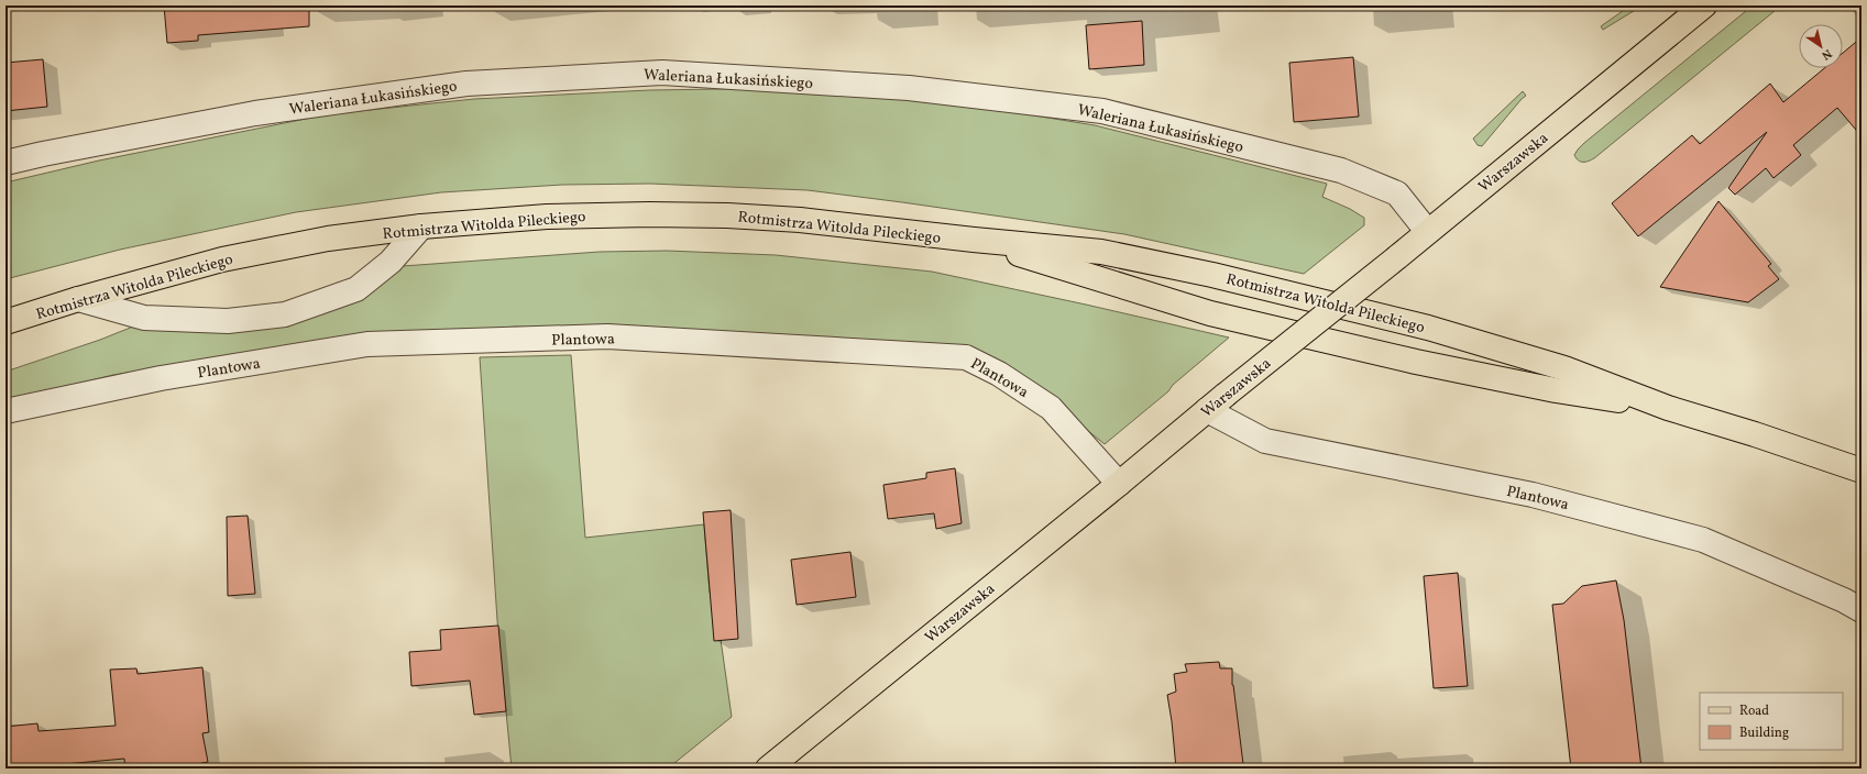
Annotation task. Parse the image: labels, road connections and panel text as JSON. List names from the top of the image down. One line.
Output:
{"streets":{"main road":["Warszawska","Rotmistrza Witolda Pileckiego"],"street":["Waleriana Łukasińskiego","Plantowa"]},"crossings":[["Waleriana Łukasińskiego","Warszawska"],["Warszawska","Plantowa"]],"legend":["Road","Building"],"north":"bottom right"}
